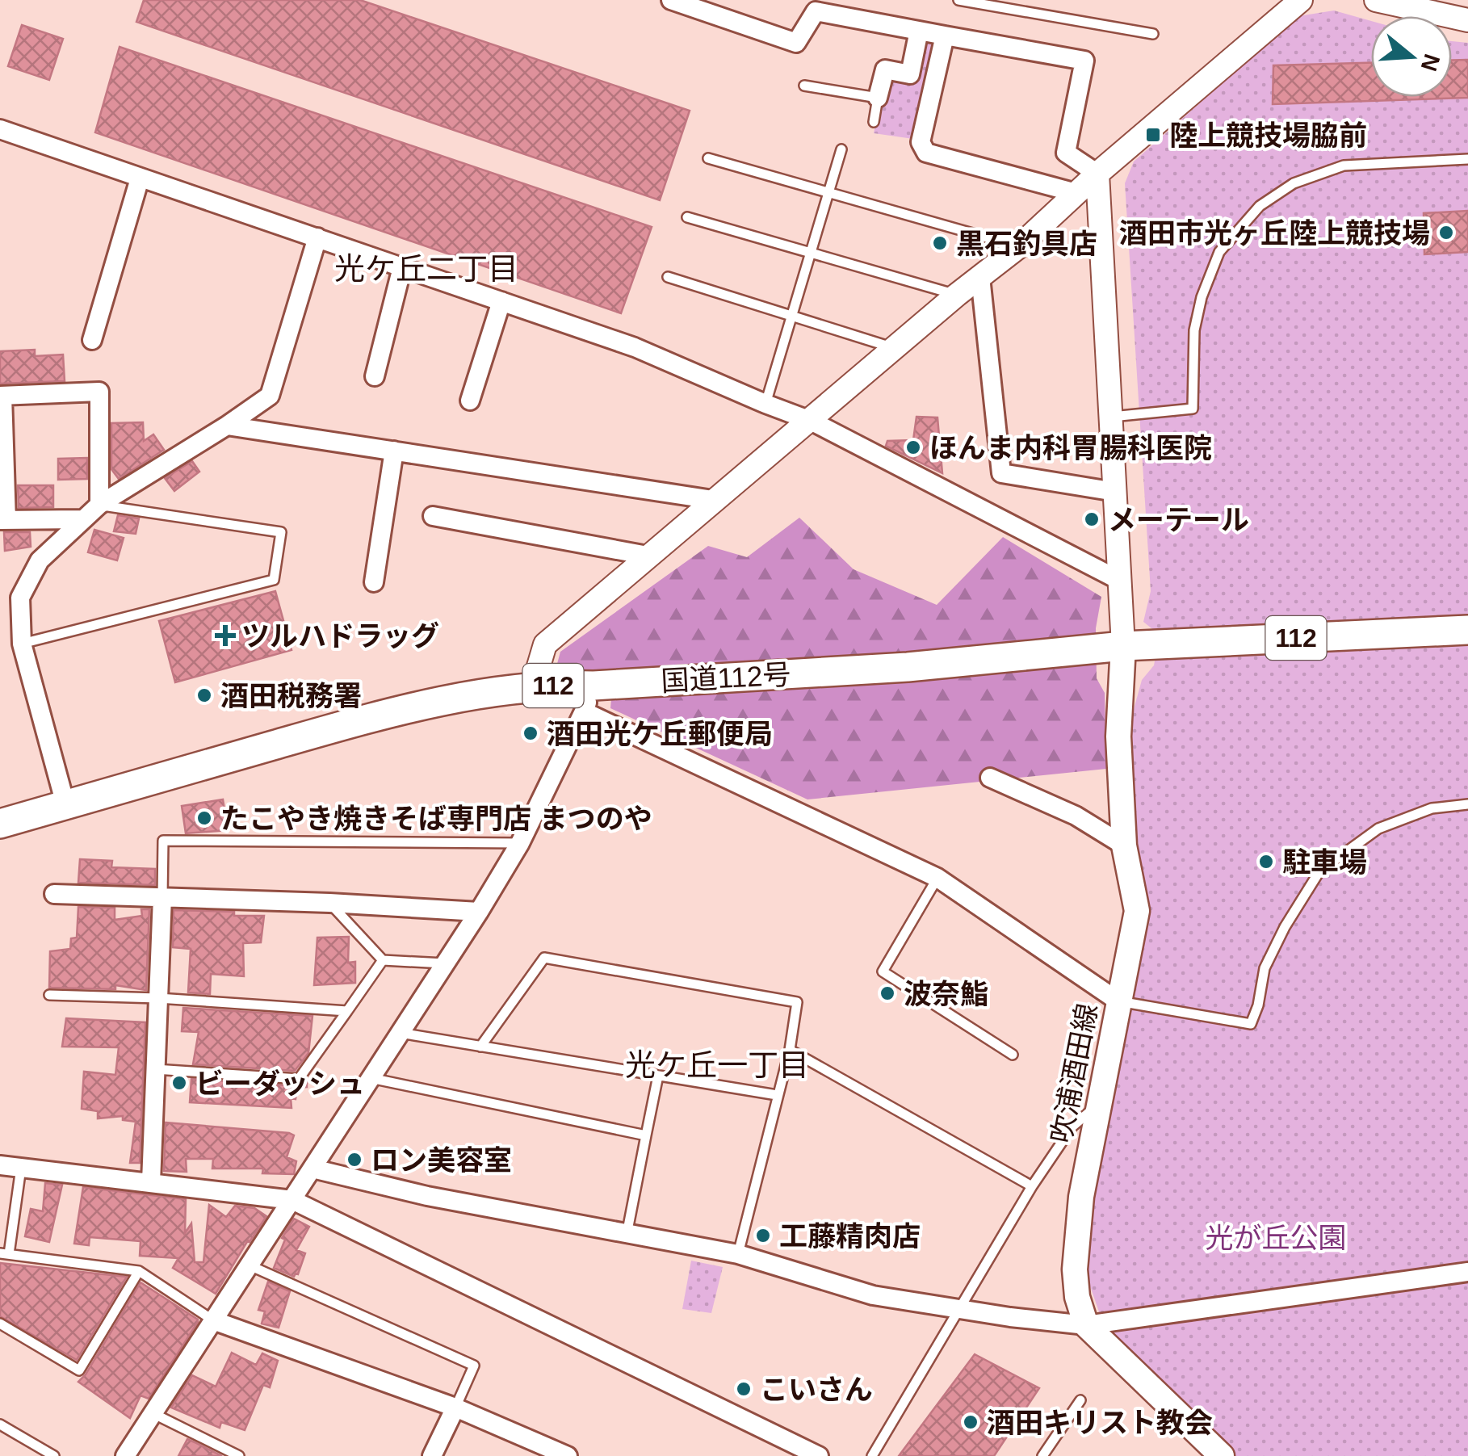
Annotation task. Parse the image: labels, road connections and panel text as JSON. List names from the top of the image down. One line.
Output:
{"streets":{"highway":["112","国道112号"],"main road":["吹浦酒田線"]},"crossings":[["国道112号","吹浦酒田線"]],"districts":["光ケ丘二丁目","光ケ丘一丁目"],"parks":["光が丘公園"],"places":{"transit":["陸上競技場脇前"],"other":["酒田市光ヶ丘陸上競技場","黒石釣具店","ほんま内科胃腸科医院","メーテール","酒田税務署","酒田光ケ丘郵便局","たこやき焼きそば専門店 まつのや","駐車場","波奈鮨","ビーダッシュ","ロン美容室","工藤精肉店","こいさん","酒田キリスト教会"],"health":["ツルハドラッグ"]},"north":"right"}
